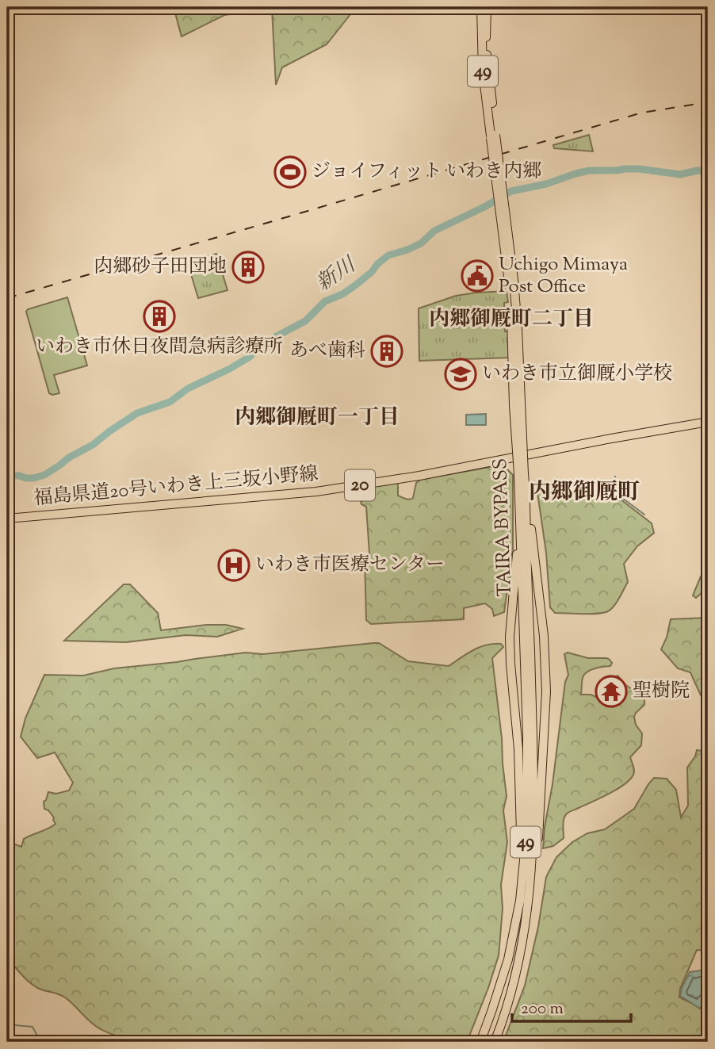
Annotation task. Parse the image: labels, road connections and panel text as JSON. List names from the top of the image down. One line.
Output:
{"streets":{"main road":["49","20","福島県道20号いわき上三坂小野線","TAIRA BYPASS"]},"districts":["内郷御厩町二丁目","内郷御厩町一丁目","内郷御厩町"],"water":["新川"],"places":{"sports":["ジョイフィット いわき内郷"],"building":["内郷砂子田団地","いわき市休日夜間急病診療所","あべ歯科"],"public building":["Uchigo Mimaya Post Office"],"school or university":["いわき市立御厩小学校"],"hospital":["いわき市医療センター"],"temple":["聖樹院"]},"scale_bar":"200 m"}
